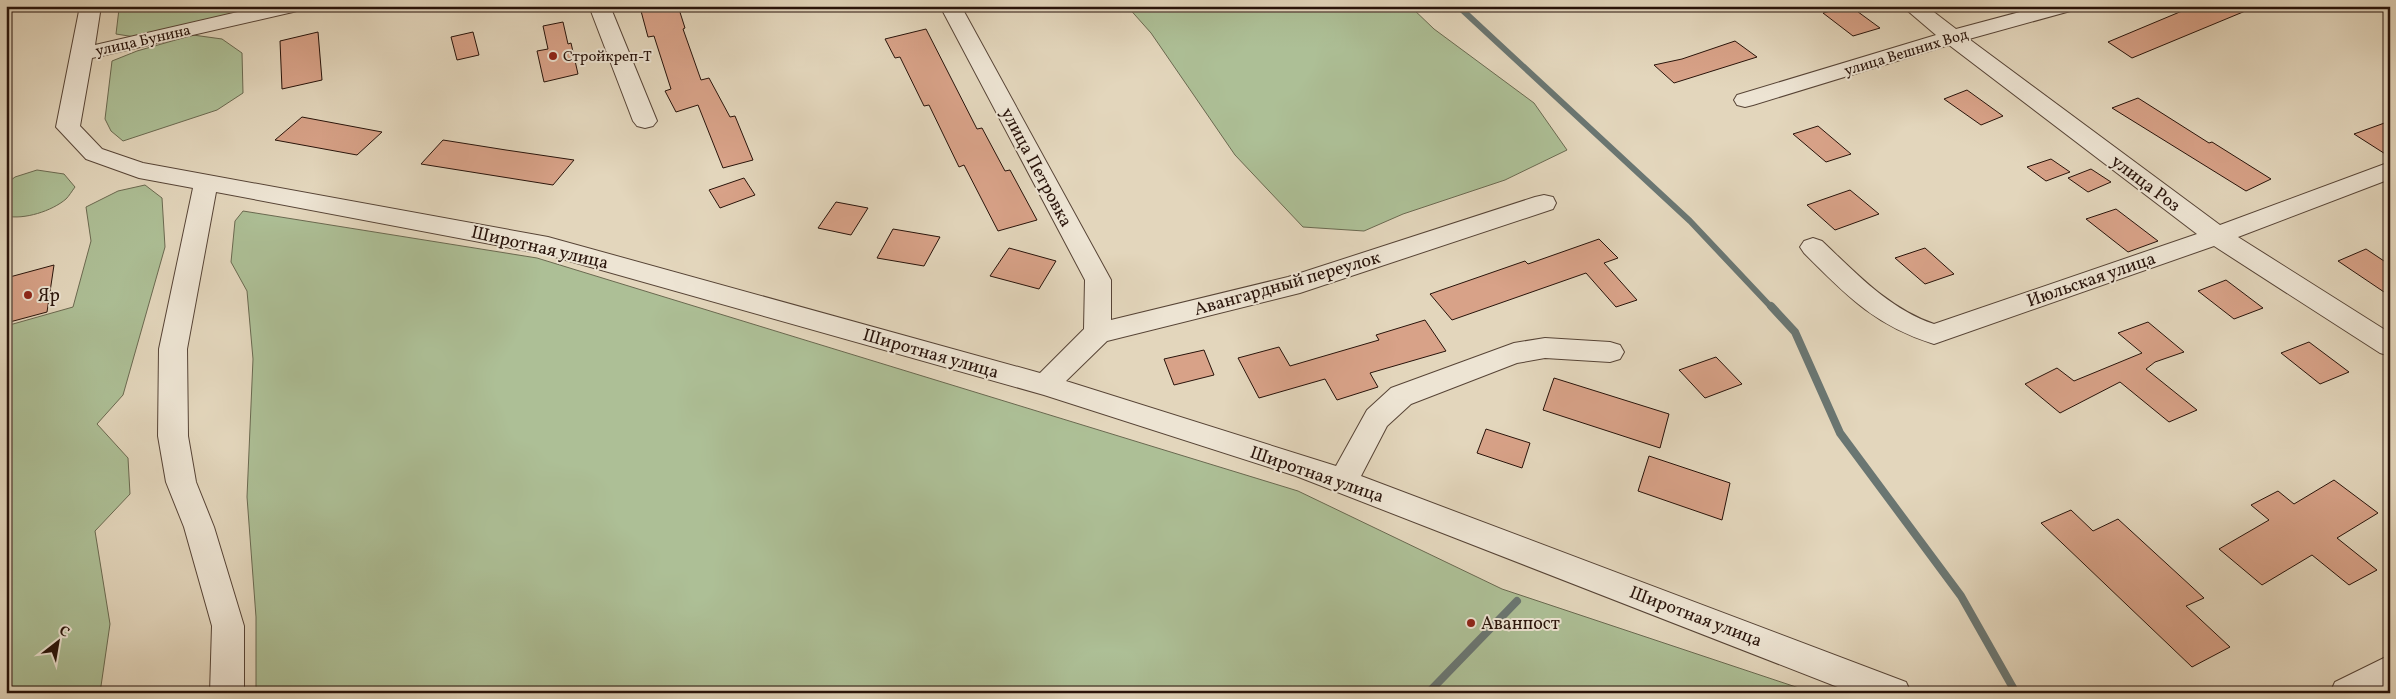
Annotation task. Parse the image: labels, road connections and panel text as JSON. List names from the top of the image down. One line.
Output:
{"streets":{"street":["улица Бунина","улица Вешних Вод","улица Петровка","улица Роз","Широтная улица","Июльская улица","Авангардный переулок"]},"crossings":[["улица Бунина","Широтная улица"],["улица Вешних Вод","улица Роз"],["улица Петровка","Авангардный переулок"],["улица Роз","Июльская улица"],["Широтная улица","Авангардный переулок"]],"places":["Стройкреп-Т","Яр","Аванпост"],"north":"top right"}
